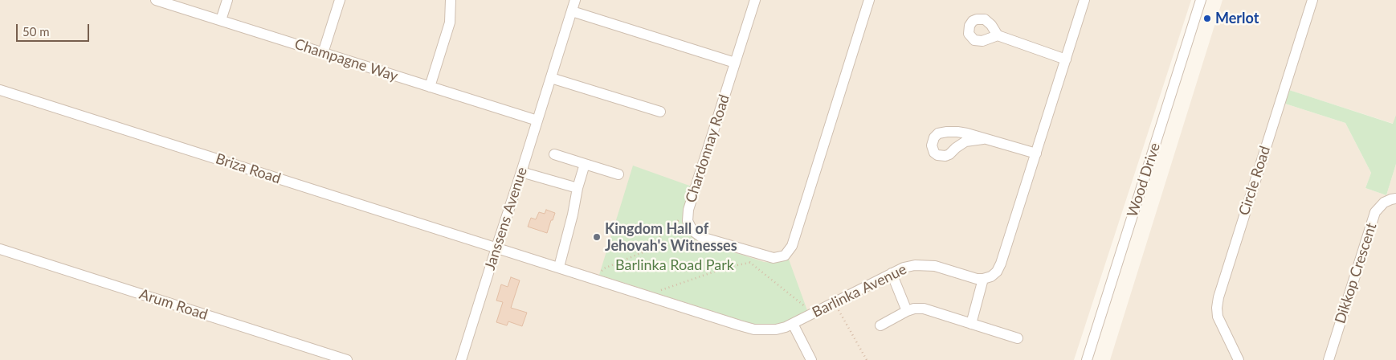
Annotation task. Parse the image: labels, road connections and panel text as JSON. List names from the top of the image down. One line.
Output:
{"streets":{"street":["Champagne Way","Chardonnay Road","Briza Road","Wood Drive","Circle Road","Janssens Avenue","Dikkop Crescent","Barlinka Avenue","Arum Road"]},"crossings":[["Champagne Way","Janssens Avenue"],["Briza Road","Janssens Avenue"],["Briza Road","Barlinka Avenue"],["Janssens Avenue","Barlinka Avenue"]],"parks":["Barlinka Road Park"],"places":["Merlot","Kingdom Hall of Jehovah's Witnesses"],"scale_bar":"50 m"}
